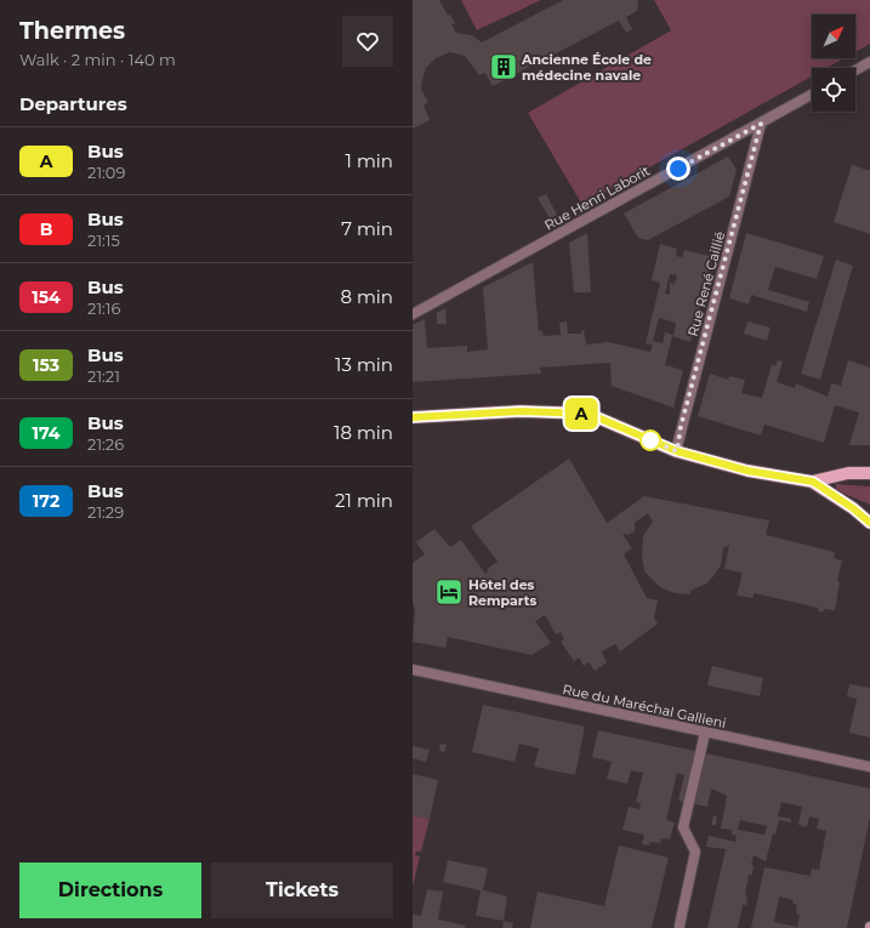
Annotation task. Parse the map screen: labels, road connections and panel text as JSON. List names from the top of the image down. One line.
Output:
{"streets":{"street":["Rue Henri Laborit","Rue René Caillié","Rue du Maréchal Gallieni"]},"crossings":[["Rue Henri Laborit","Rue René Caillié"]],"places":{"building":["Ancienne École de médecine navale"],"hotel":["Hôtel des Remparts"]},"lines":["bus line A"],"north":"top right","page":{"heading":[["Thermes","Walk · 2 min · 140 m"],"Departures"],"on_map":"A","list":[{"mark":"A","name":"Bus","note":"21:09","value":"1 min"},{"mark":"B","name":"Bus","note":"21:15","value":"7 min"},{"mark":"154","name":"Bus","note":"21:16","value":"8 min"},{"mark":"153","name":"Bus","note":"21:21","value":"13 min"},{"mark":"174","name":"Bus","note":"21:26","value":"18 min"},{"mark":"172","name":"Bus","note":"21:29","value":"21 min"}],"buttons":["Directions","Tickets"]}}
